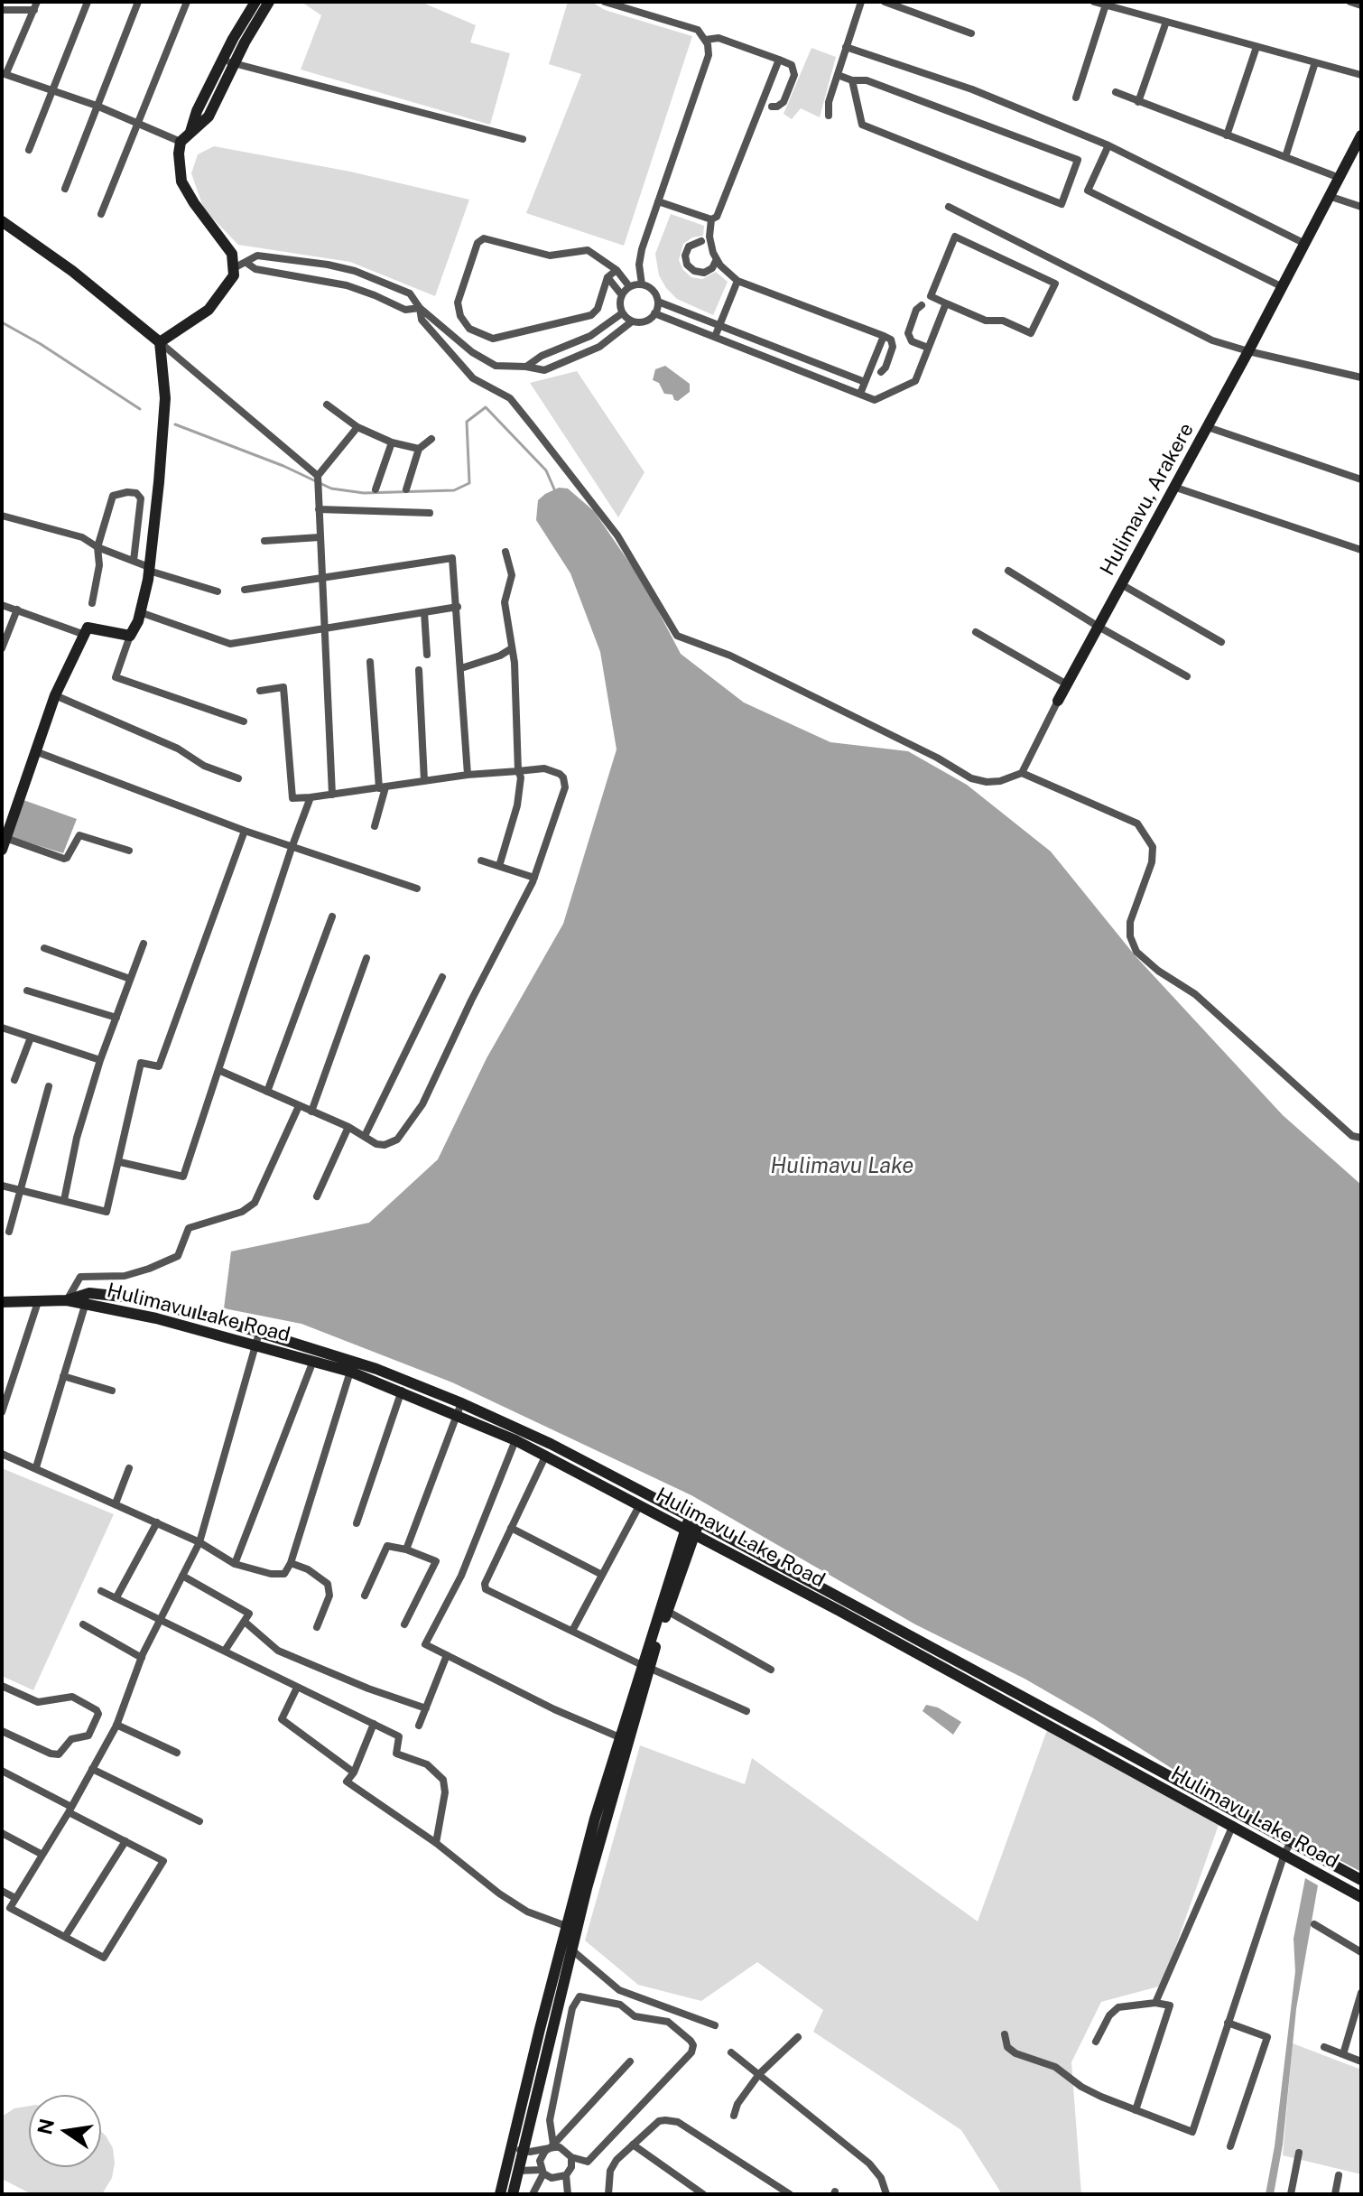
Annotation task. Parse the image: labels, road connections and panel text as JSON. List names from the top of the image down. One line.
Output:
{"streets":{"main road":["Hulimavu, Arakere","Hulimavu Lake Road"]},"water":["Hulimavu Lake"],"north":"left"}
